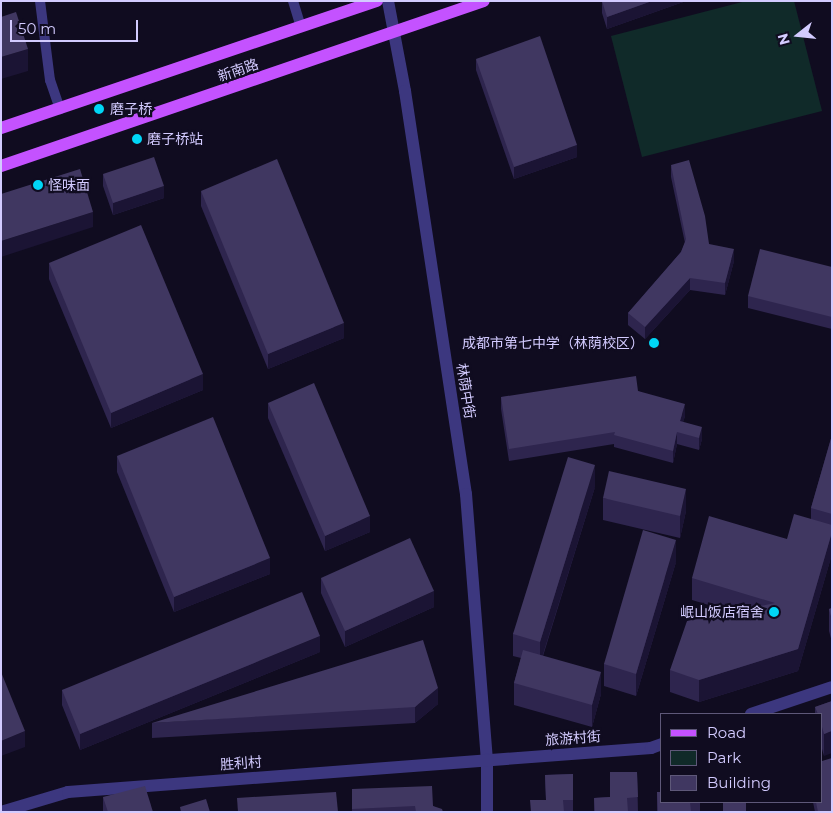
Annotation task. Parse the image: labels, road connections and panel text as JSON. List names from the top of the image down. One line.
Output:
{"streets":{"main road":["新南路"],"street":["林荫中街","旅游村街","胜利村"]},"crossings":[["新南路","林荫中街"],["林荫中街","旅游村街"],["林荫中街","胜利村"],["旅游村街","胜利村"]],"places":["磨子桥","磨子桥站","怪味面","成都市第七中学（林荫校区）","岷山饭店宿舍"],"legend":["Road","Park","Building"],"scale_bar":"50 m","north":"left"}
